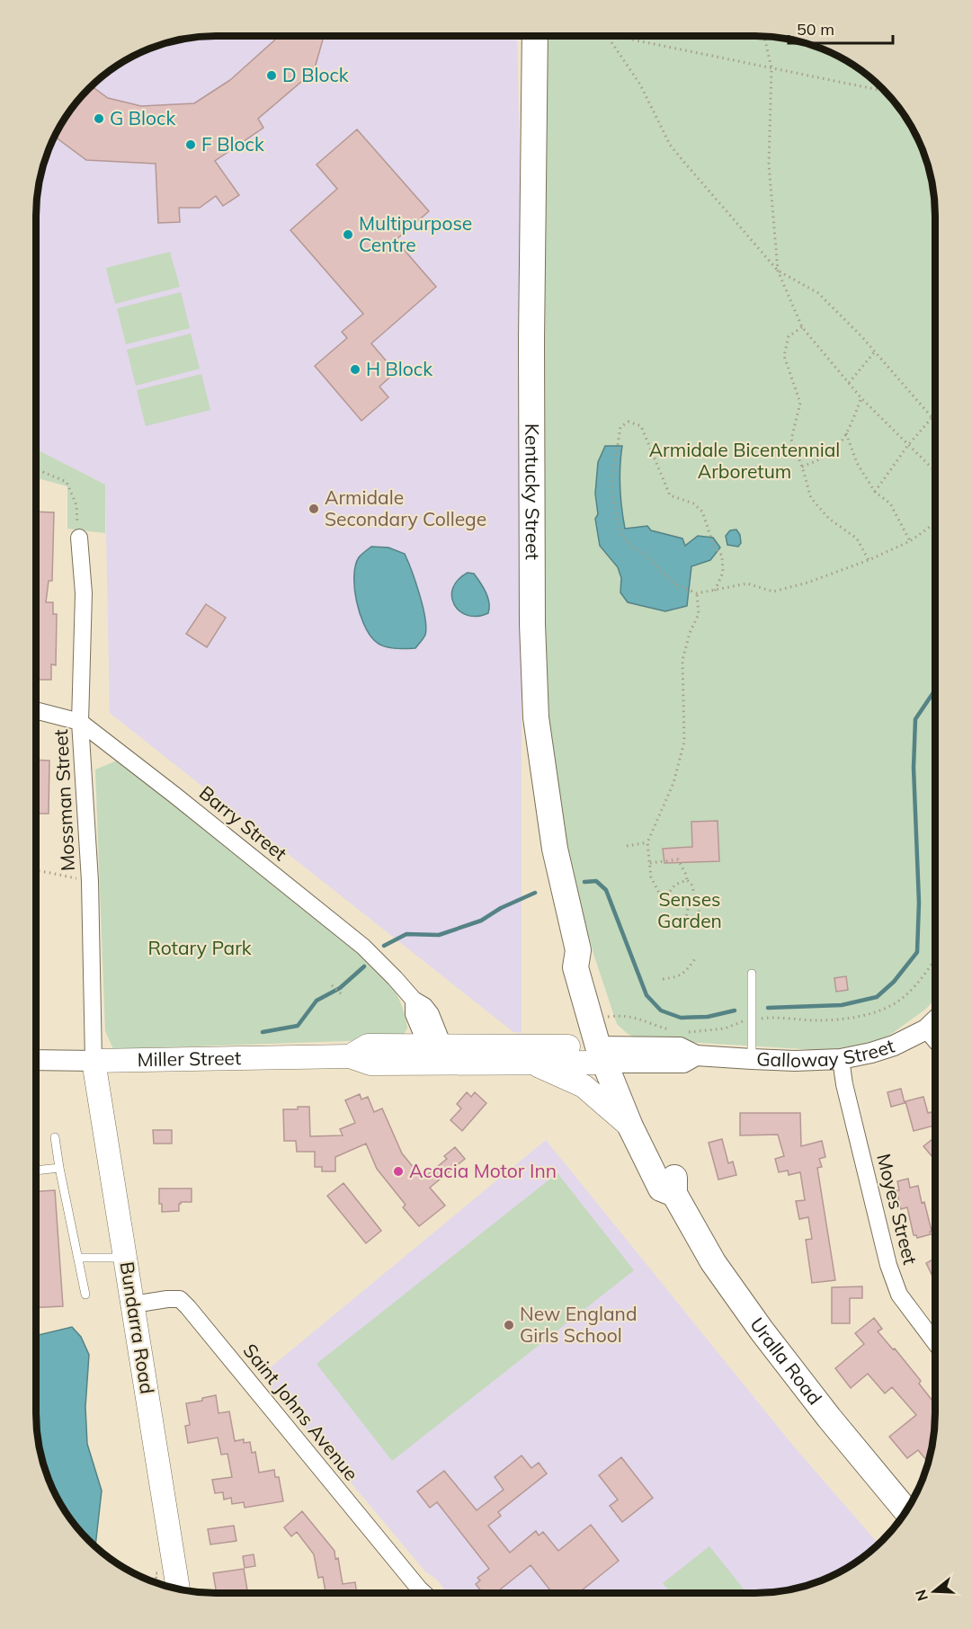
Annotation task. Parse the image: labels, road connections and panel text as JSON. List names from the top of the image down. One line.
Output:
{"streets":{"main road":["Kentucky Street","Miller Street","Bundarra Road","Uralla Road"],"street":["Mossman Street","Barry Street","Galloway Street","Moyes Street","Saint Johns Avenue"]},"crossings":[["Kentucky Street","Galloway Street"],["Kentucky Street","Miller Street"],["Kentucky Street","Uralla Road"],["Mossman Street","Barry Street"],["Mossman Street","Miller Street"],["Mossman Street","Bundarra Road"],["Barry Street","Miller Street"],["Galloway Street","Miller Street"],["Galloway Street","Moyes Street"],["Galloway Street","Uralla Road"],["Miller Street","Bundarra Road"],["Miller Street","Uralla Road"],["Bundarra Road","Saint Johns Avenue"]],"parks":["Armidale Bicentennial Arboretum","Senses Garden","Rotary Park"],"places":["D Block","G Block","F Block","Multipurpose Centre","H Block","Armidale Secondary College","Acacia Motor Inn","New England Girls School"],"scale_bar":"50 m","north":"left"}
